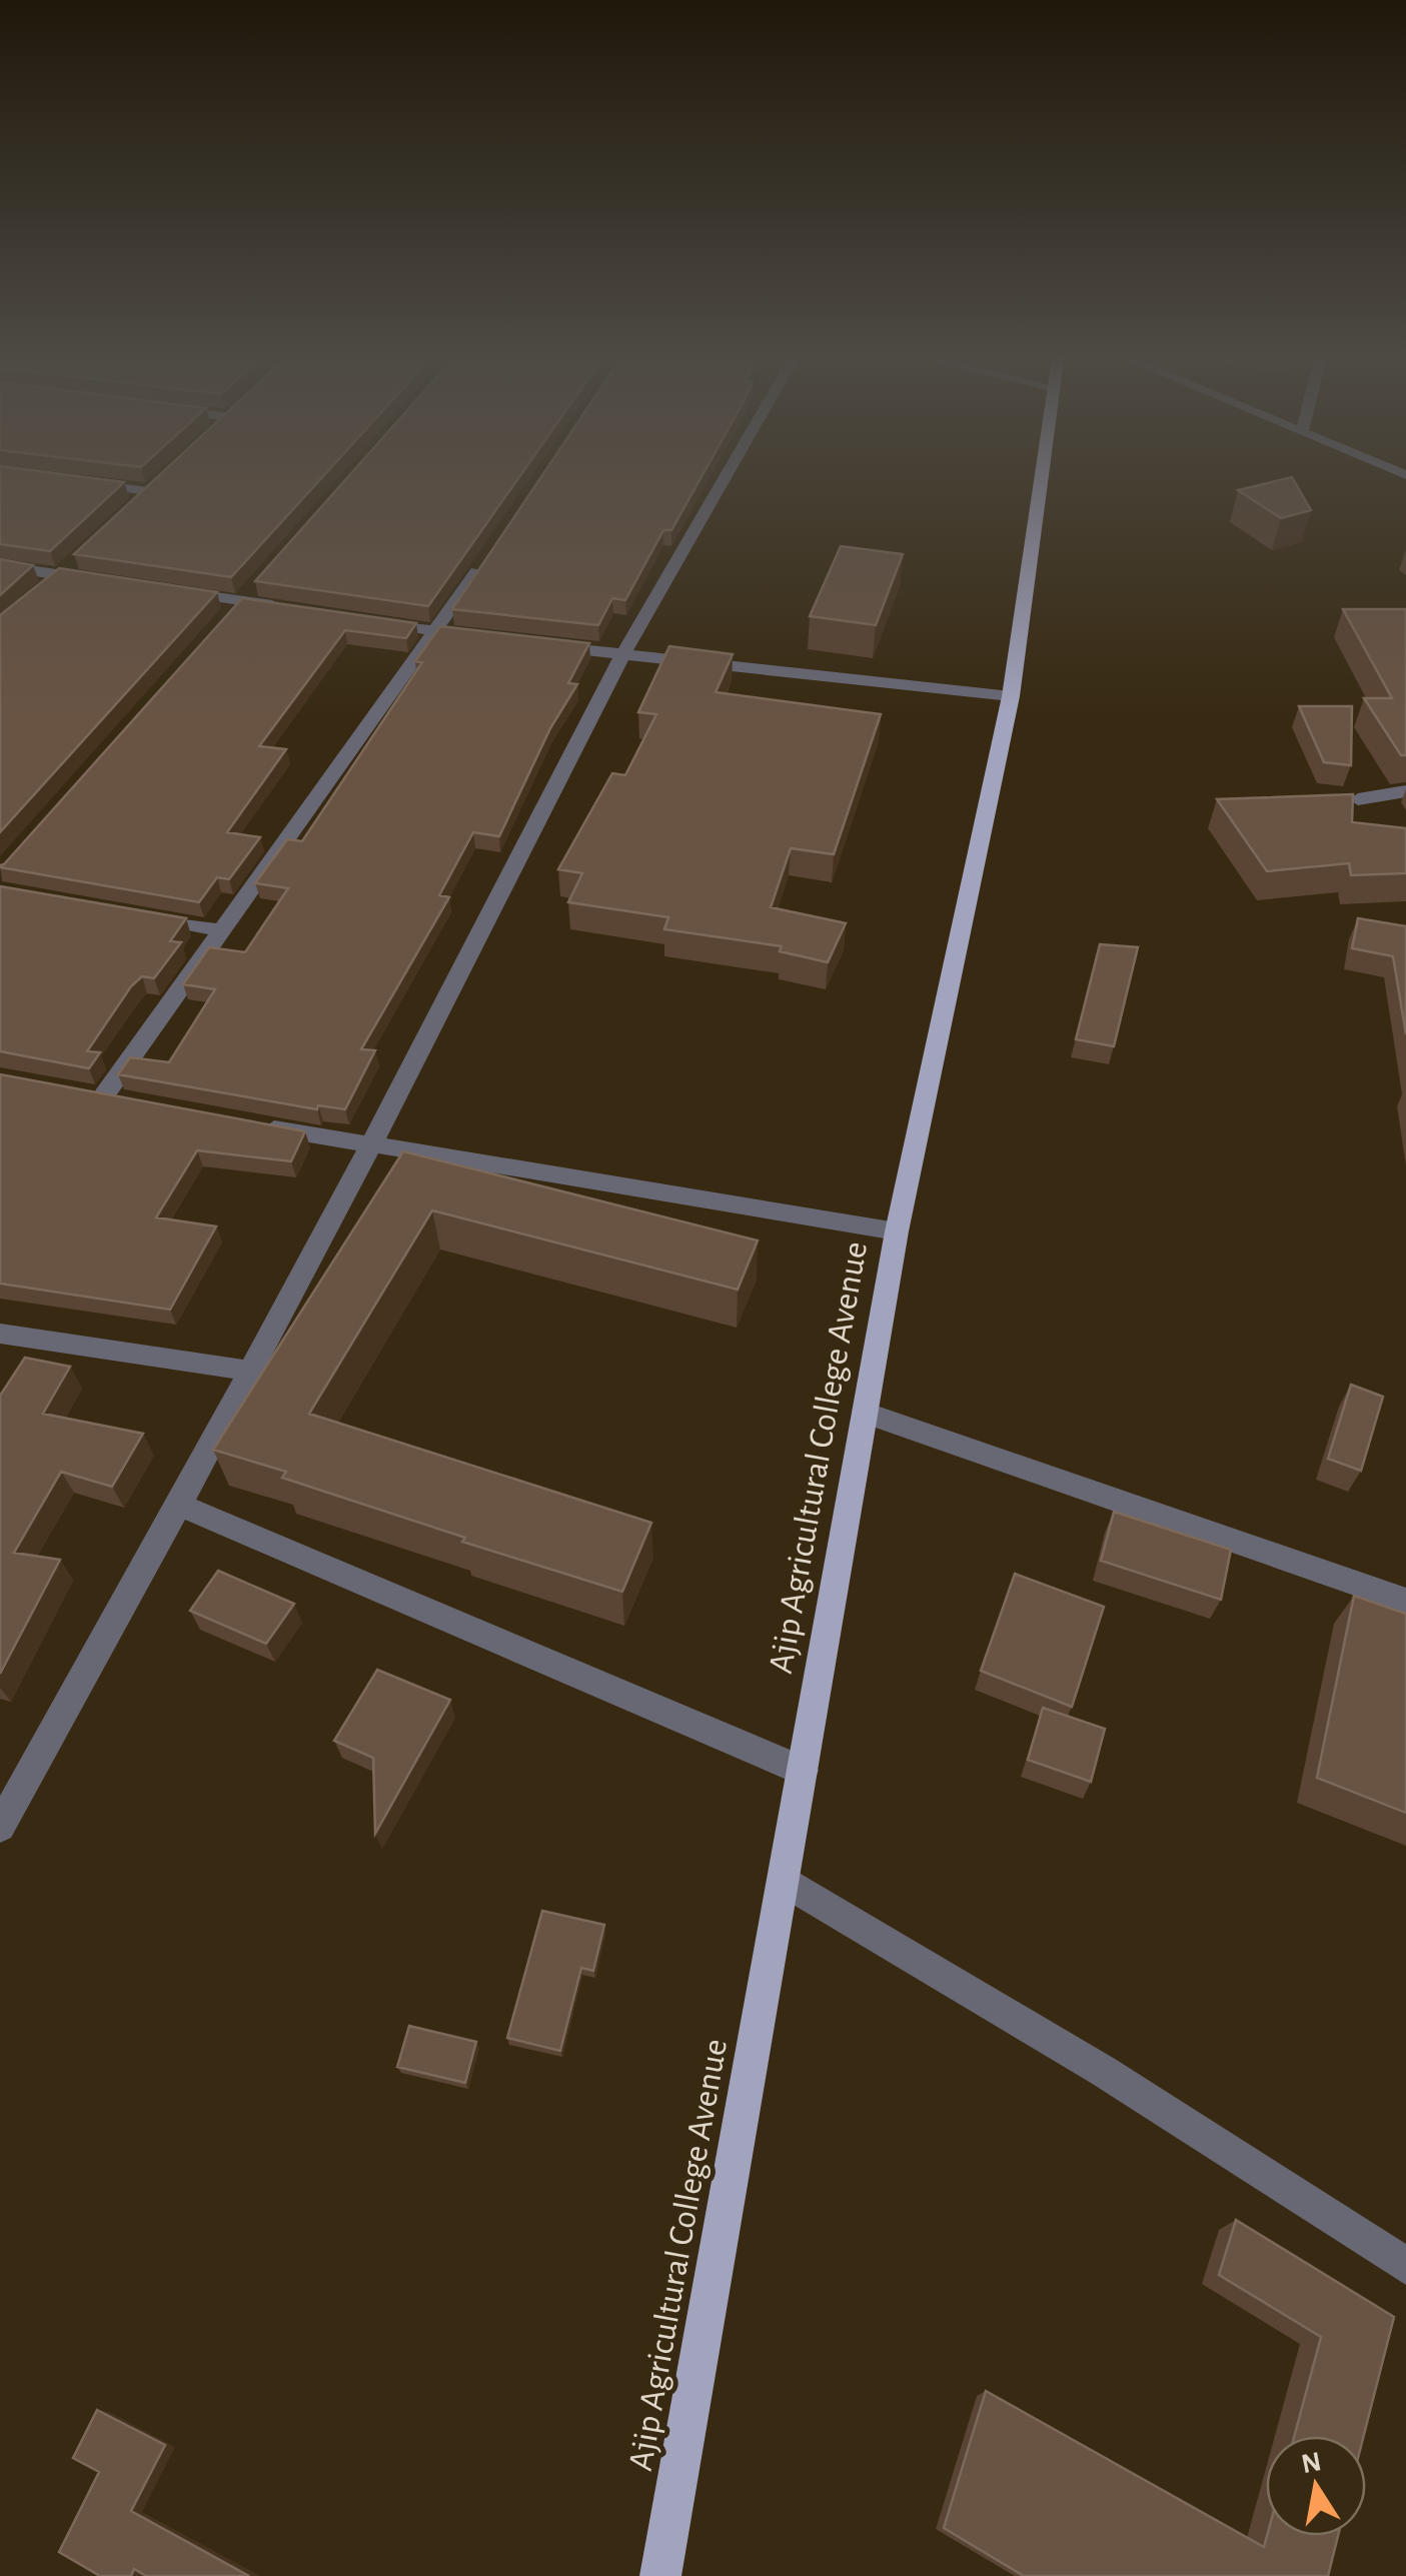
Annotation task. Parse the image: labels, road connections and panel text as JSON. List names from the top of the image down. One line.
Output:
{"streets":{"main road":["Ajip Agricultural College Avenue"]},"north":"top"}
